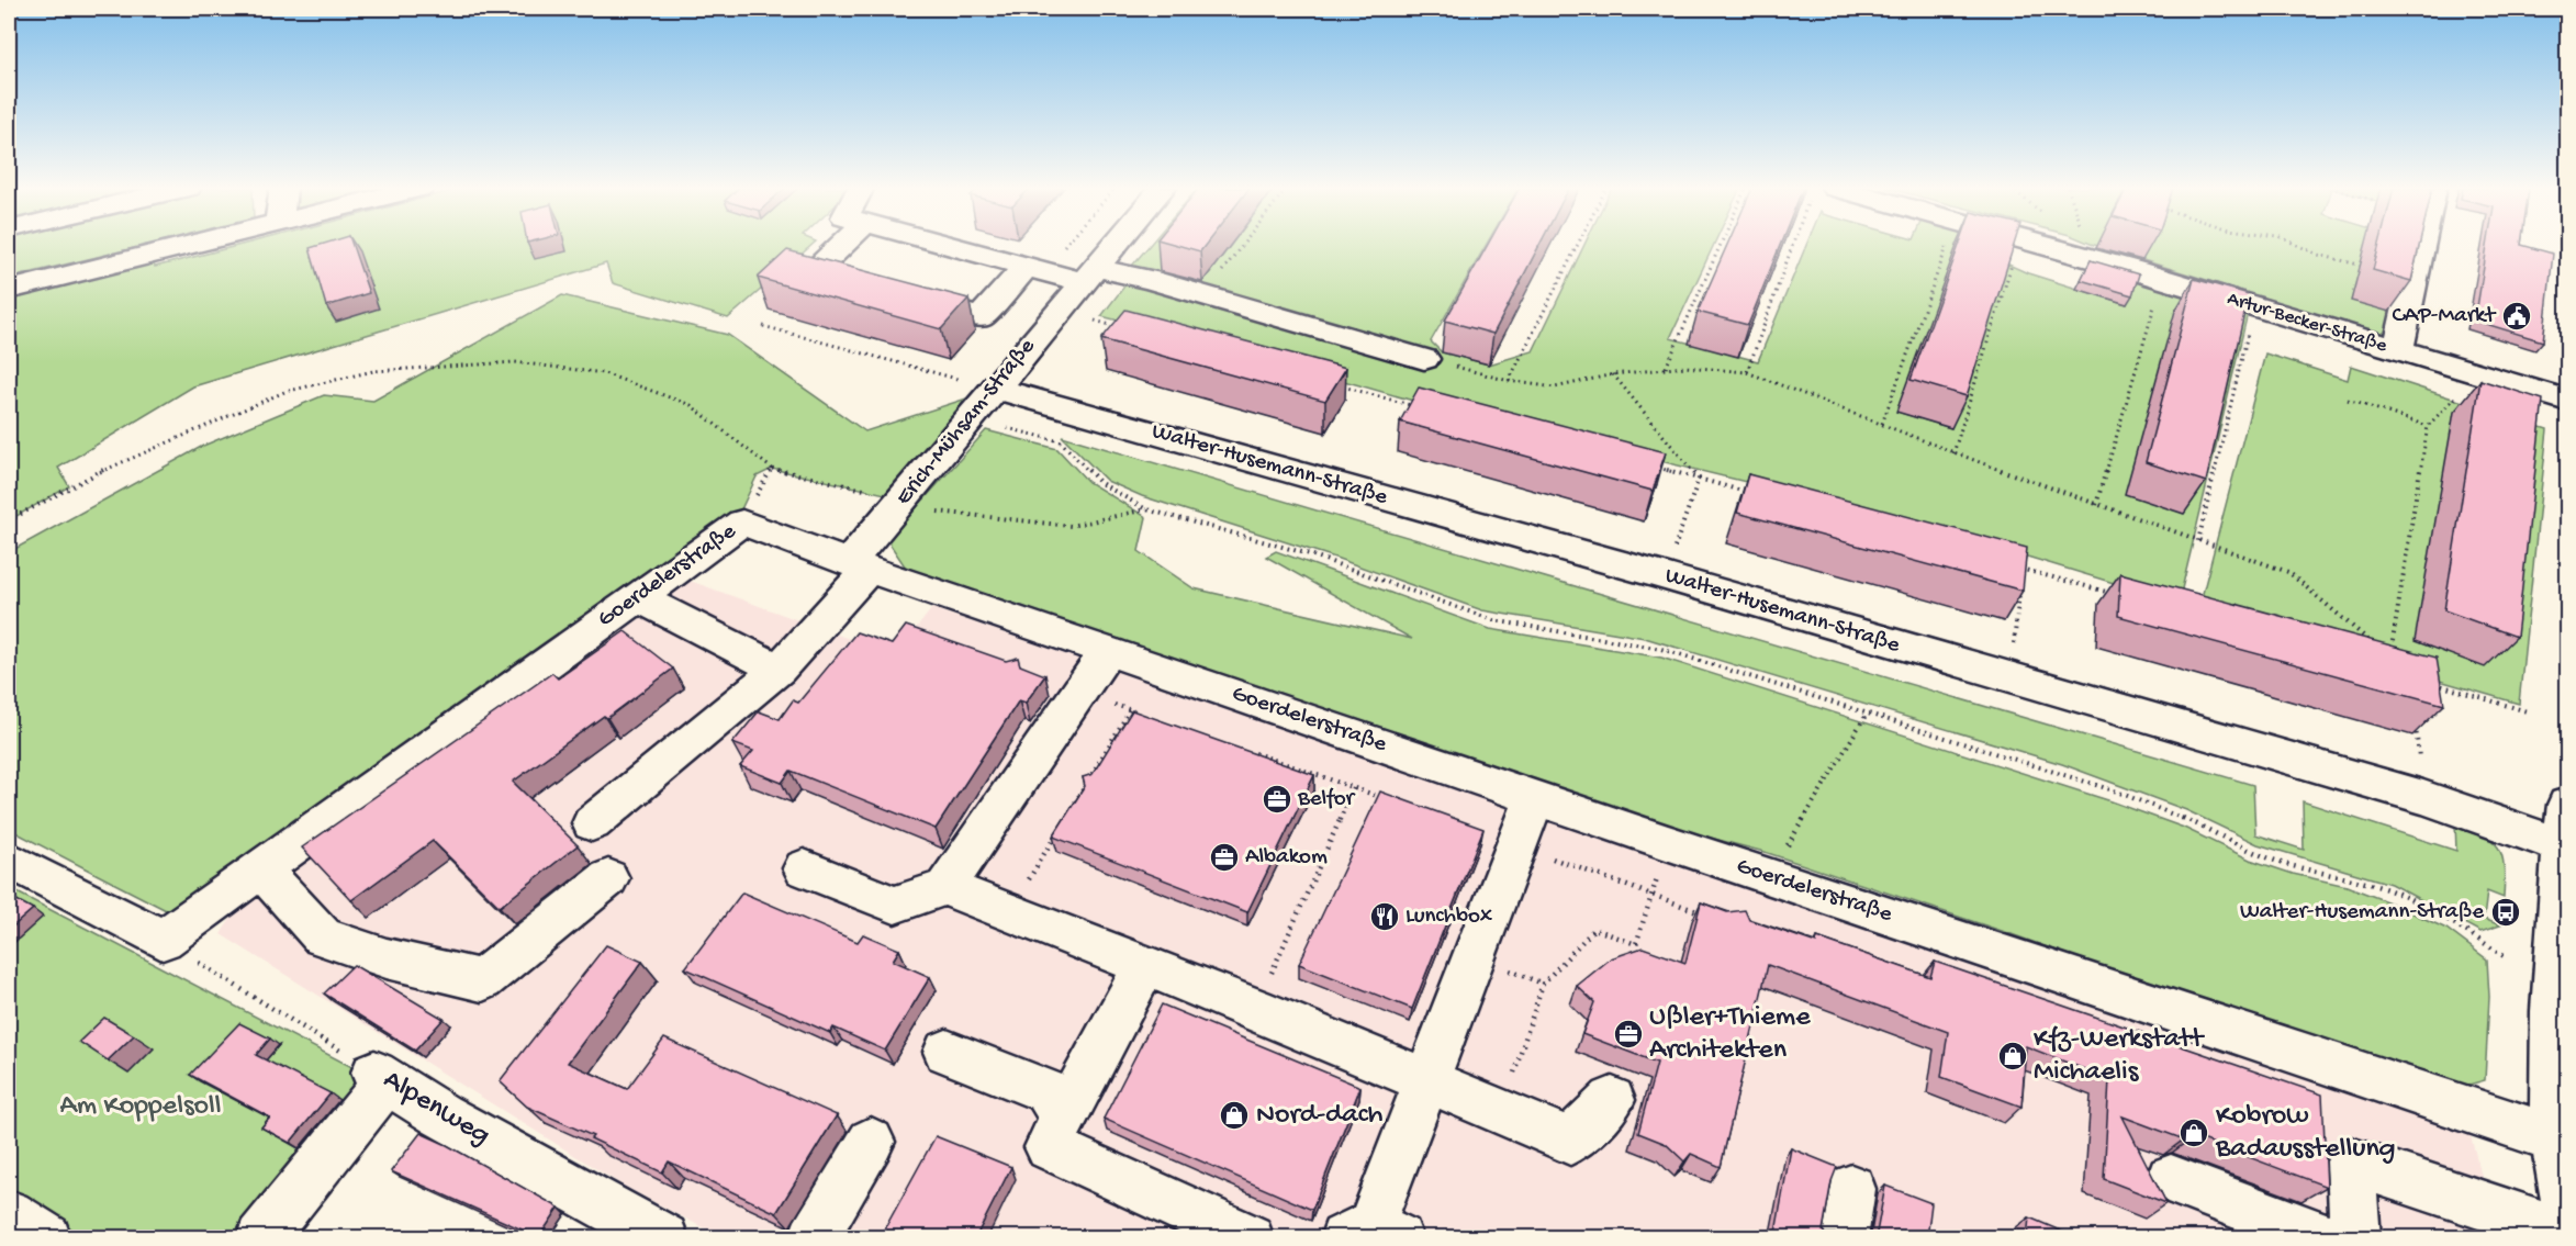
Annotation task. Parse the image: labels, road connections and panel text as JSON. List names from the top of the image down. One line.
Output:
{"streets":{"street":["Artur-Becker-Straße","Erich-Mühsam-Straße","Walter-Husemann-Straße","Goerdelerstraße","Alpenweg"]},"crossings":[["Erich-Mühsam-Straße","Walter-Husemann-Straße"],["Erich-Mühsam-Straße","Goerdelerstraße"]],"parks":["Am Koppelsoll"],"places":{"public building":["CAP-Markt"],"office":["Belfor","Albakom","Ußler+Thieme Architekten"],"bus stop":["Walter-Husemann-Straße"],"restaurant":["Lunchbox"],"shop":["Kfz-Werkstatt Michaelis","Nord-dach","Kobrow Badausstellung"]}}
